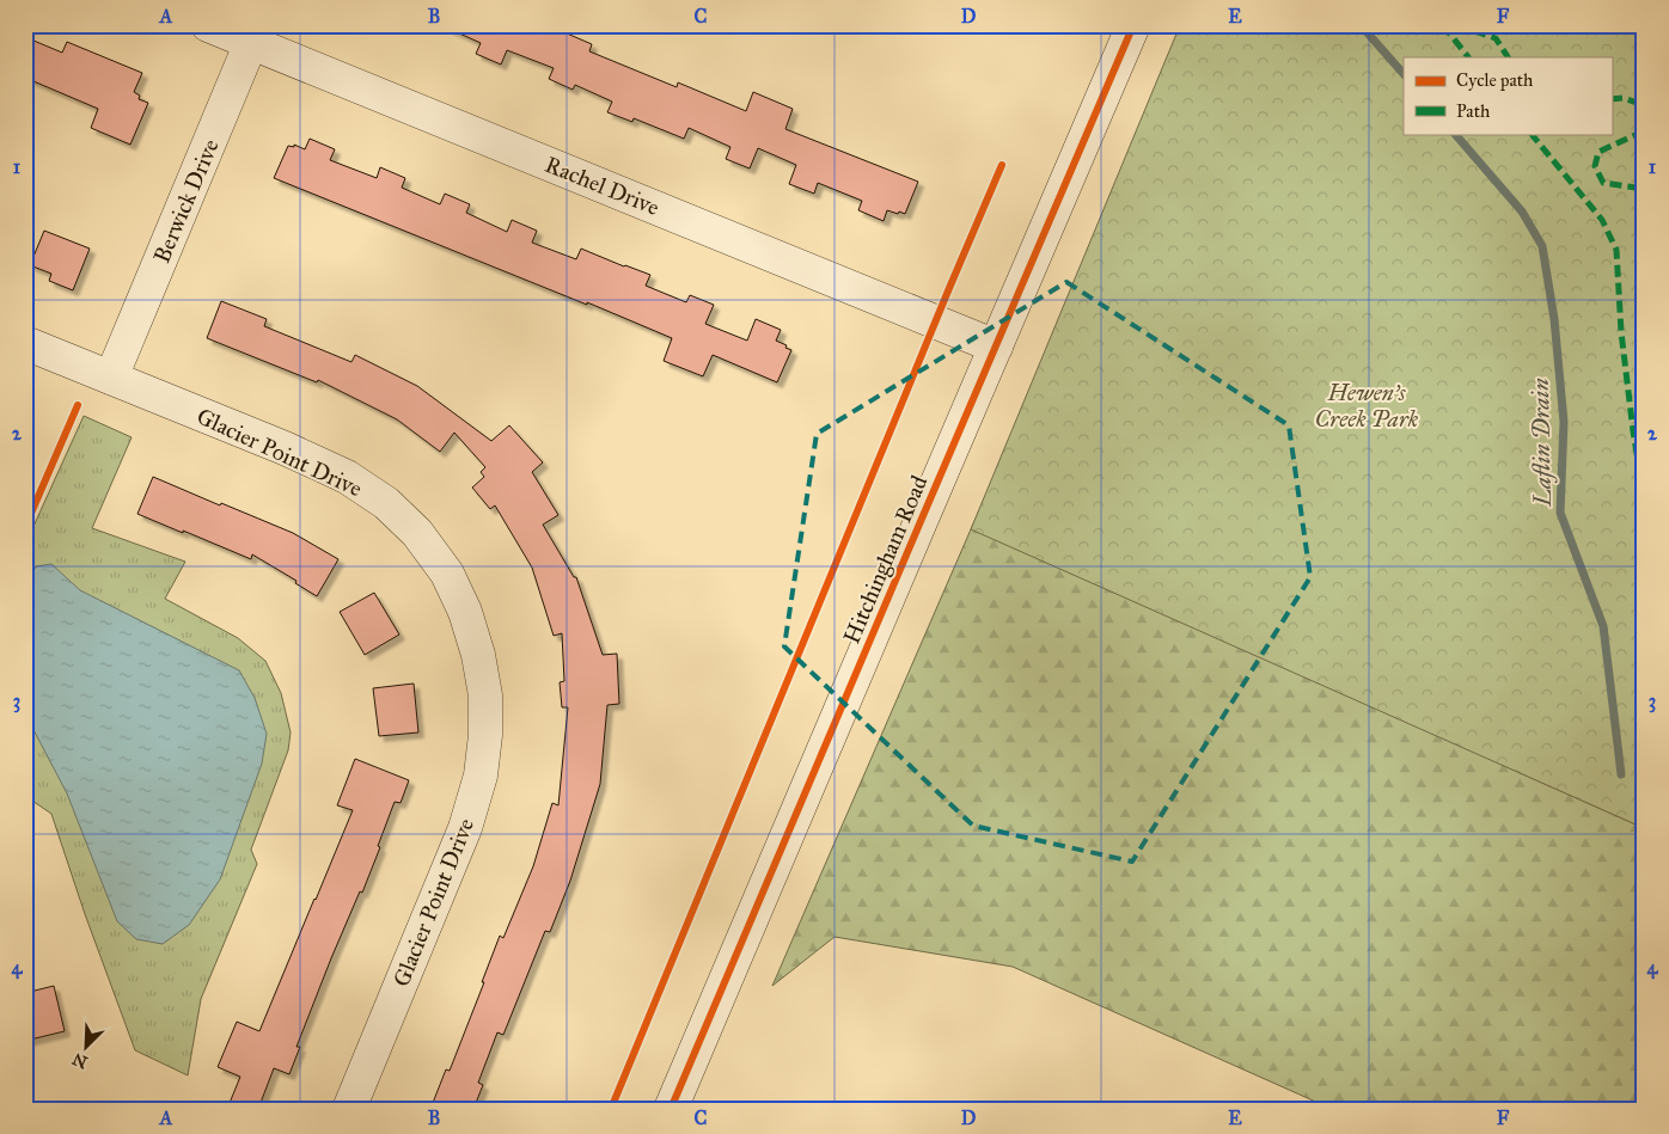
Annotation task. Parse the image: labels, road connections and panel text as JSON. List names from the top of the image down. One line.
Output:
{"streets":{"street":["Rachel Drive","Berwick Drive","Glacier Point Drive","Hitchingham Road"]},"crossings":[["Rachel Drive","Berwick Drive"],["Rachel Drive","Hitchingham Road"],["Berwick Drive","Glacier Point Drive"]],"water":["Laflin Drain"],"parks":["Hewen's Creek Park"],"legend":["Cycle path","Path"],"north":"bottom left","grid":{"columns":["A","B","C","D","E","F"],"rows":["1","2","3","4"]}}
